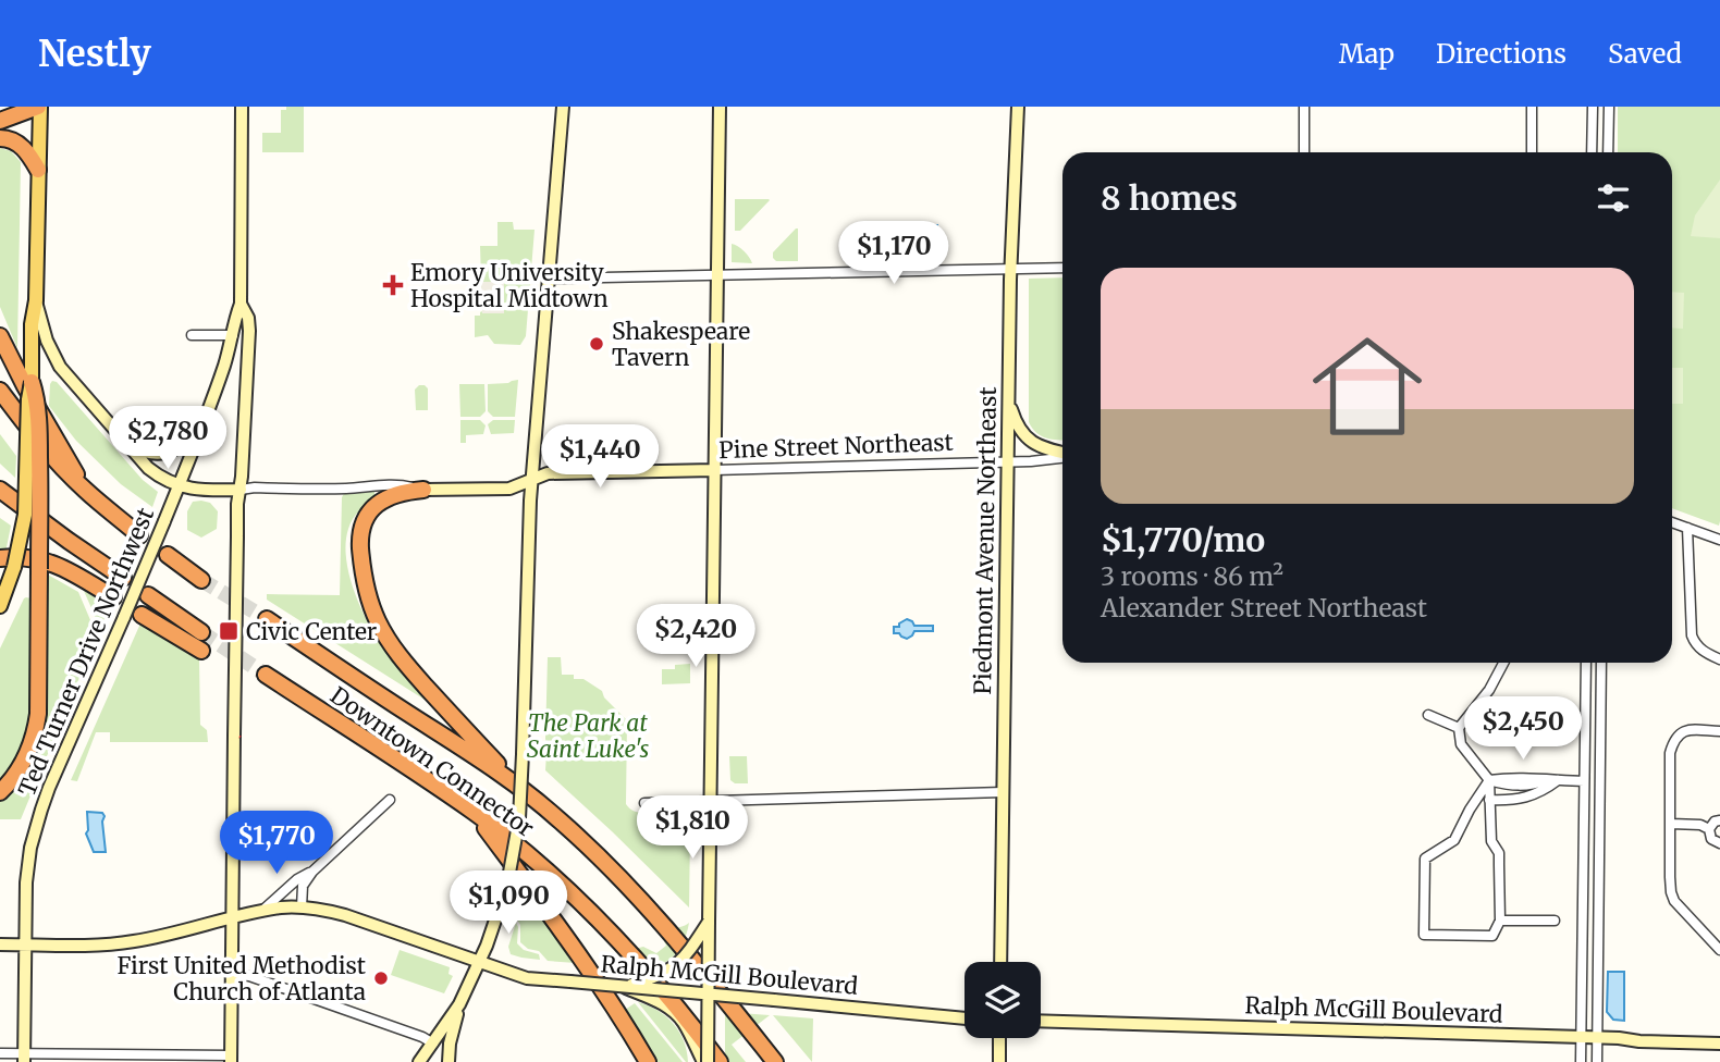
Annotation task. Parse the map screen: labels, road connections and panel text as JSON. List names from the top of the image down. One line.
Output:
{"streets":{"highway":["Downtown Connector"],"main road":["Pine Street Northeast","Piedmont Avenue Northeast","Ted Turner Drive Northwest","Ralph McGill Boulevard"]},"crossings":[["Pine Street Northeast","Piedmont Avenue Northeast"],["Ted Turner Drive Northwest","Ralph McGill Boulevard"]],"parks":["The Park at Saint Luke's"],"places":{"health":["Emory University Hospital Midtown"],"other":["Shakespeare Tavern","First United Methodist Church of Atlanta"],"transit":["Civic Center"]},"page":{"header":"Nestly","nav":["Map","Directions","Saved"],"heading":"8 homes","price":["$1,170","$2,780","$1,440","$2,420","$2,450","$1,810","$1,770","$1,090"],"list":[{"name":"$1,770/mo","note":"3 rooms · 86 m² · Alexander Street Northeast"}]}}
